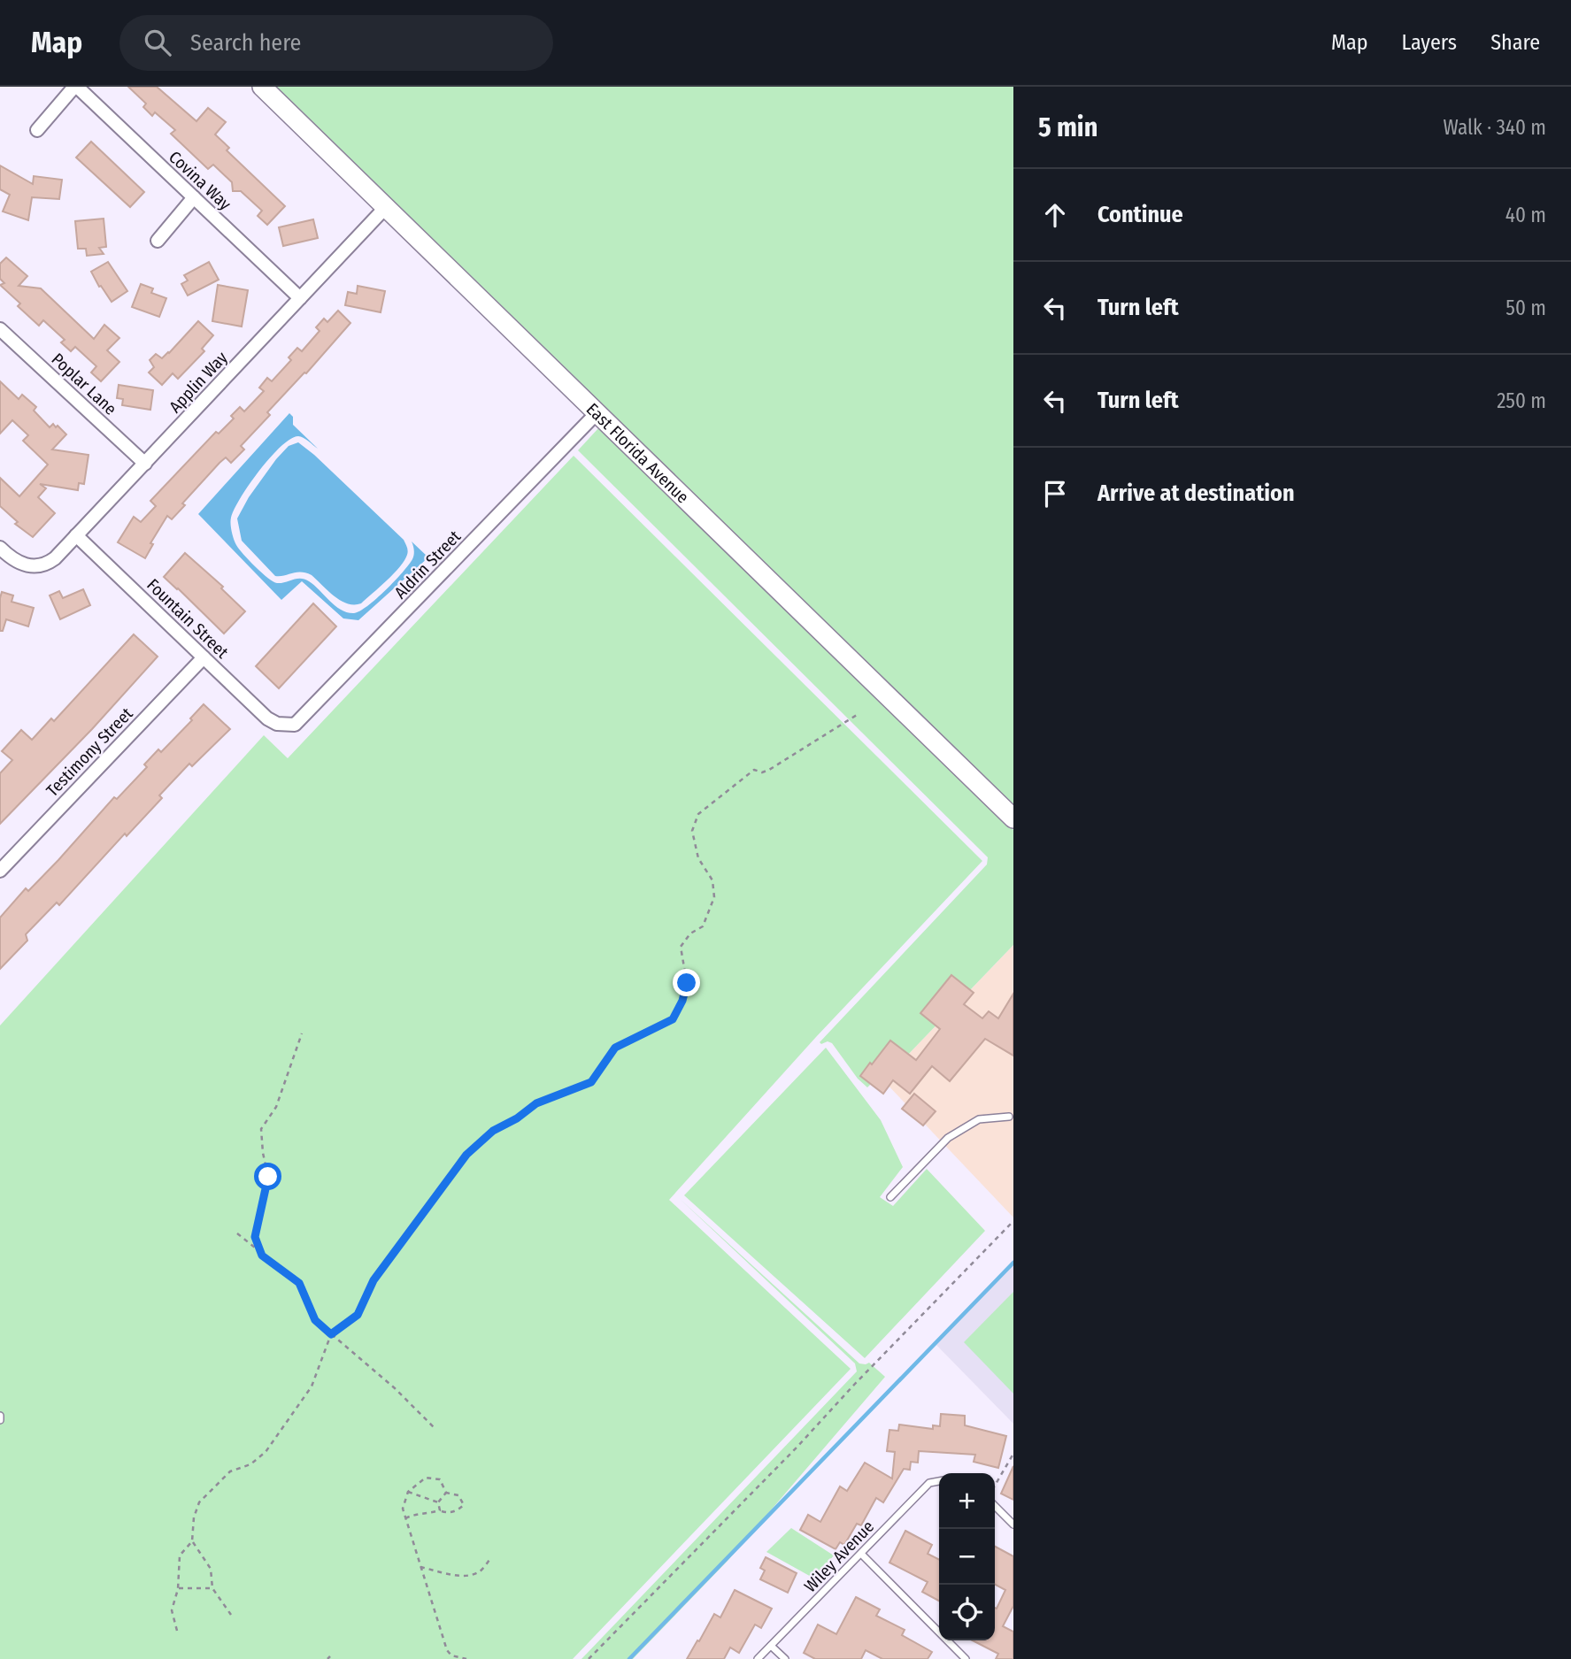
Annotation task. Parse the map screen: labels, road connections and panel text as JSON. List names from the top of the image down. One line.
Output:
{"streets":{"street":["Covina Way","Applin Way","Poplar Lane","East Florida Avenue","Aldrin Street","Fountain Street","Testimony Street"],"lane":["Wiley Avenue"]},"crossings":[["Covina Way","Applin Way"],["Applin Way","Poplar Lane"],["Applin Way","East Florida Avenue"],["Applin Way","Fountain Street"],["East Florida Avenue","Aldrin Street"],["Aldrin Street","Fountain Street"],["Fountain Street","Testimony Street"]],"page":{"header":"Map","search":"Search here","nav":["Map","Layers","Share"],"heading":["5 min","Walk · 340 m"],"list":[["Continue","40 m"],["Turn left","50 m"],["Turn left","250 m"],"Arrive at destination"],"map_buttons":["+","−"]}}
